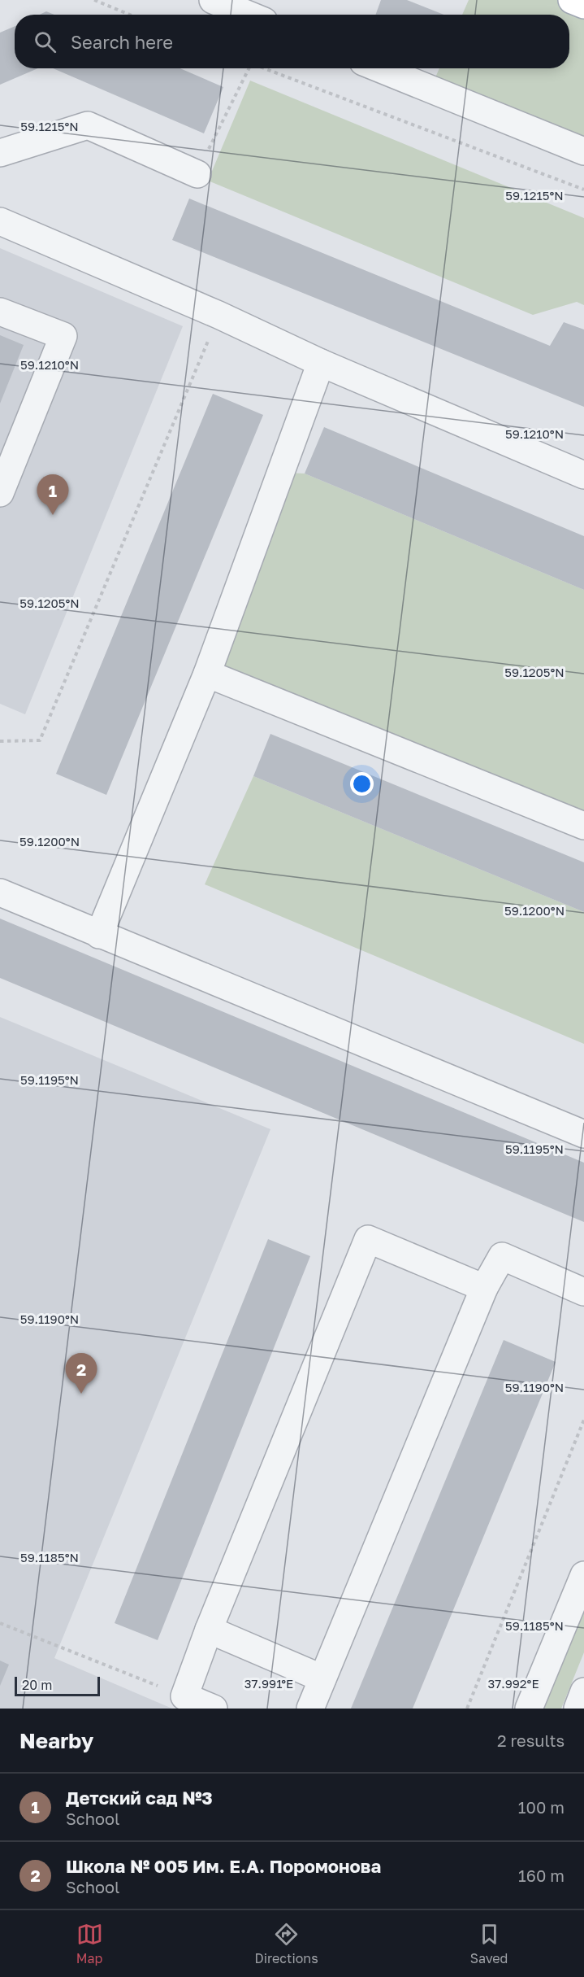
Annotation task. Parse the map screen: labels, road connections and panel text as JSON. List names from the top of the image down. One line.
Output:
{"scale_bar":"20 m","page":{"search":"Search here","pins":["1","2"],"scale":"20 m","heading":["Nearby","2 results"],"list":[{"mark":"1","name":"Детский сад №3","note":"School","value":"100 m"},{"mark":"2","name":"Школа № 005 Им. Е.А. Поромонова","note":"School","value":"160 m"}],"nav":["Map","Directions","Saved"]},"coordinates":["59.1215°N","59.1210°N","59.1205°N","59.1200°N","59.1195°N","59.1190°N","59.1185°N","37.991°E","37.992°E"]}
